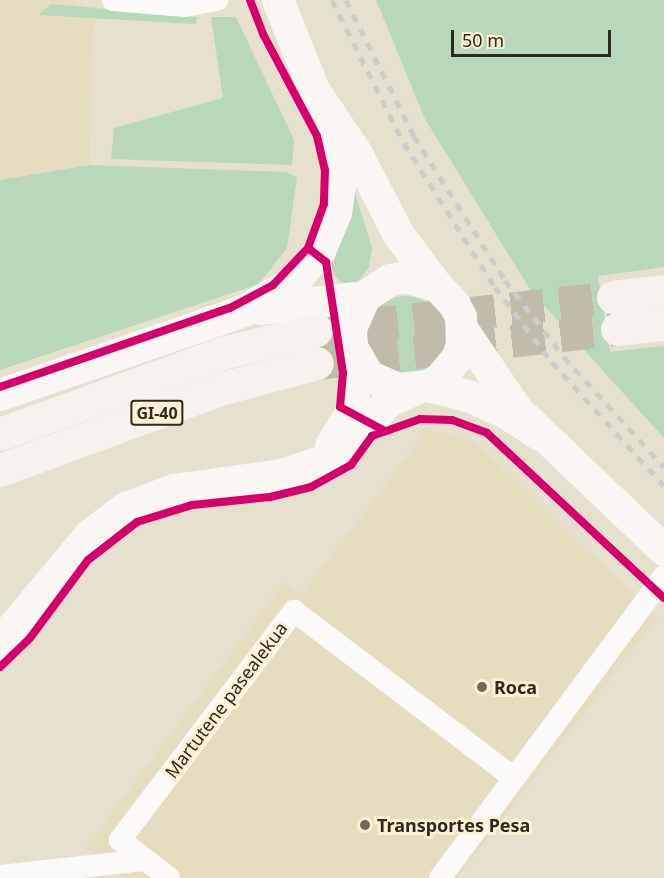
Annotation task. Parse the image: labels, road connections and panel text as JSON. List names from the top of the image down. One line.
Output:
{"streets":{"main road":["GI-40"],"street":["Martutene pasealekua"]},"places":["Roca","Transportes Pesa"],"scale_bar":"50 m"}
